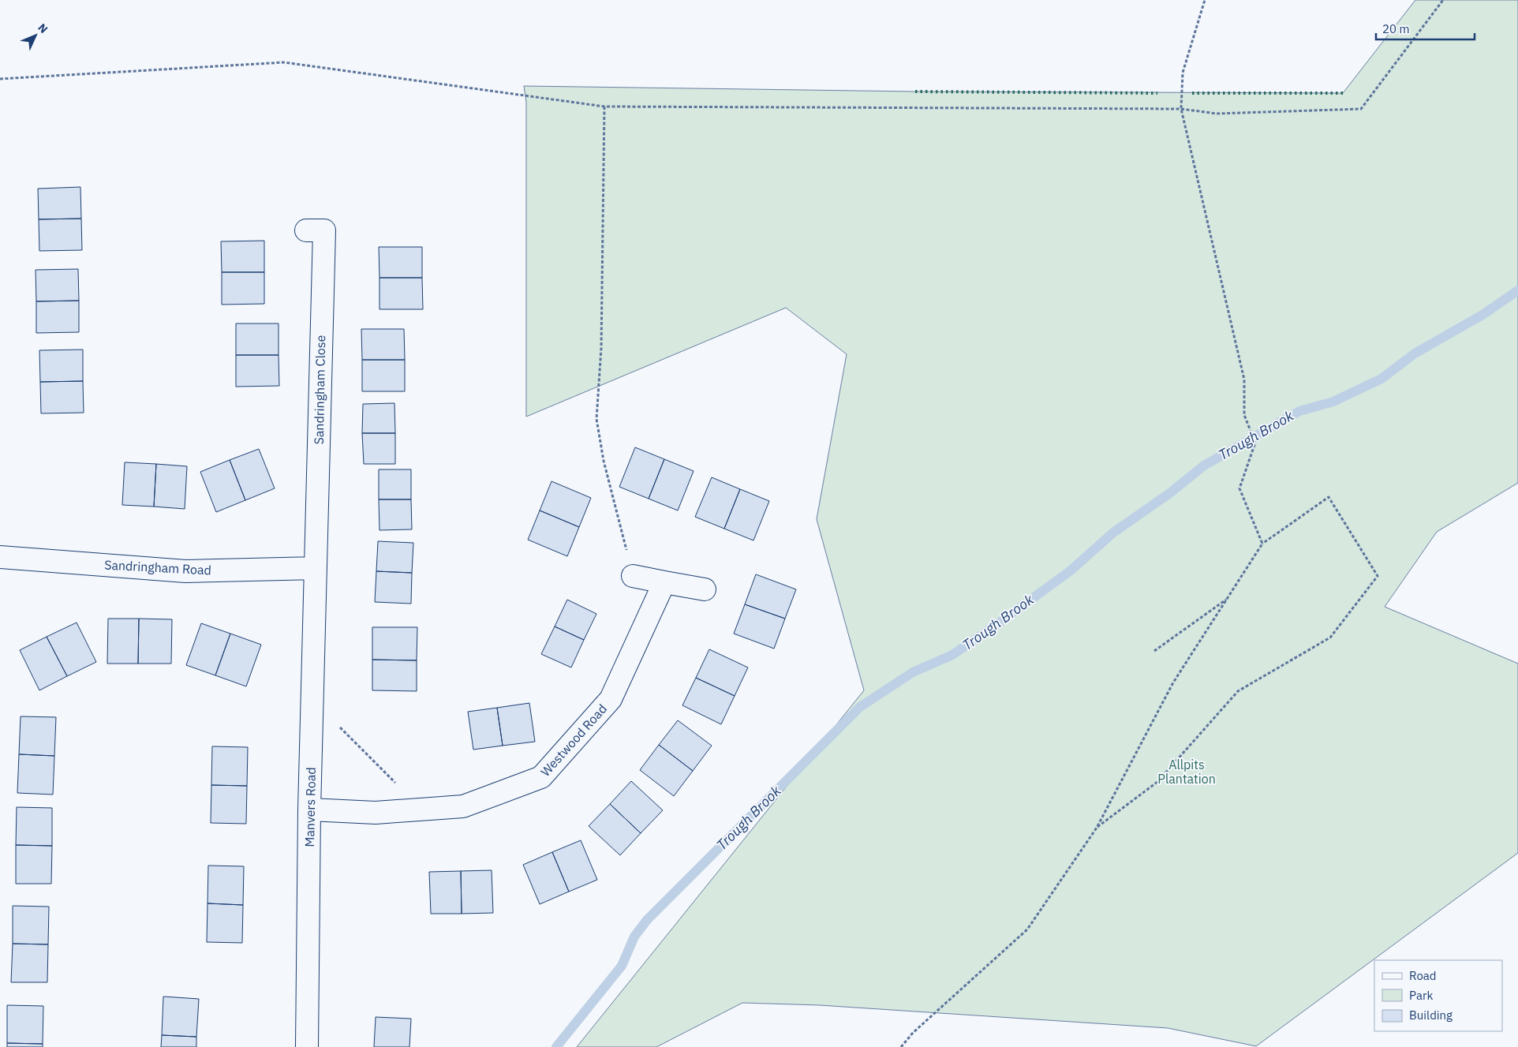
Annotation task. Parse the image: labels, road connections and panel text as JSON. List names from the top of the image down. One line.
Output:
{"streets":{"street":["Sandringham Close","Sandringham Road","Westwood Road","Manvers Road"]},"crossings":[["Sandringham Close","Sandringham Road"],["Sandringham Close","Manvers Road"],["Sandringham Road","Manvers Road"],["Westwood Road","Manvers Road"]],"water":["Trough Brook"],"parks":["Allpits Plantation"],"legend":["Road","Park","Building"],"scale_bar":"20 m","north":"top right"}
